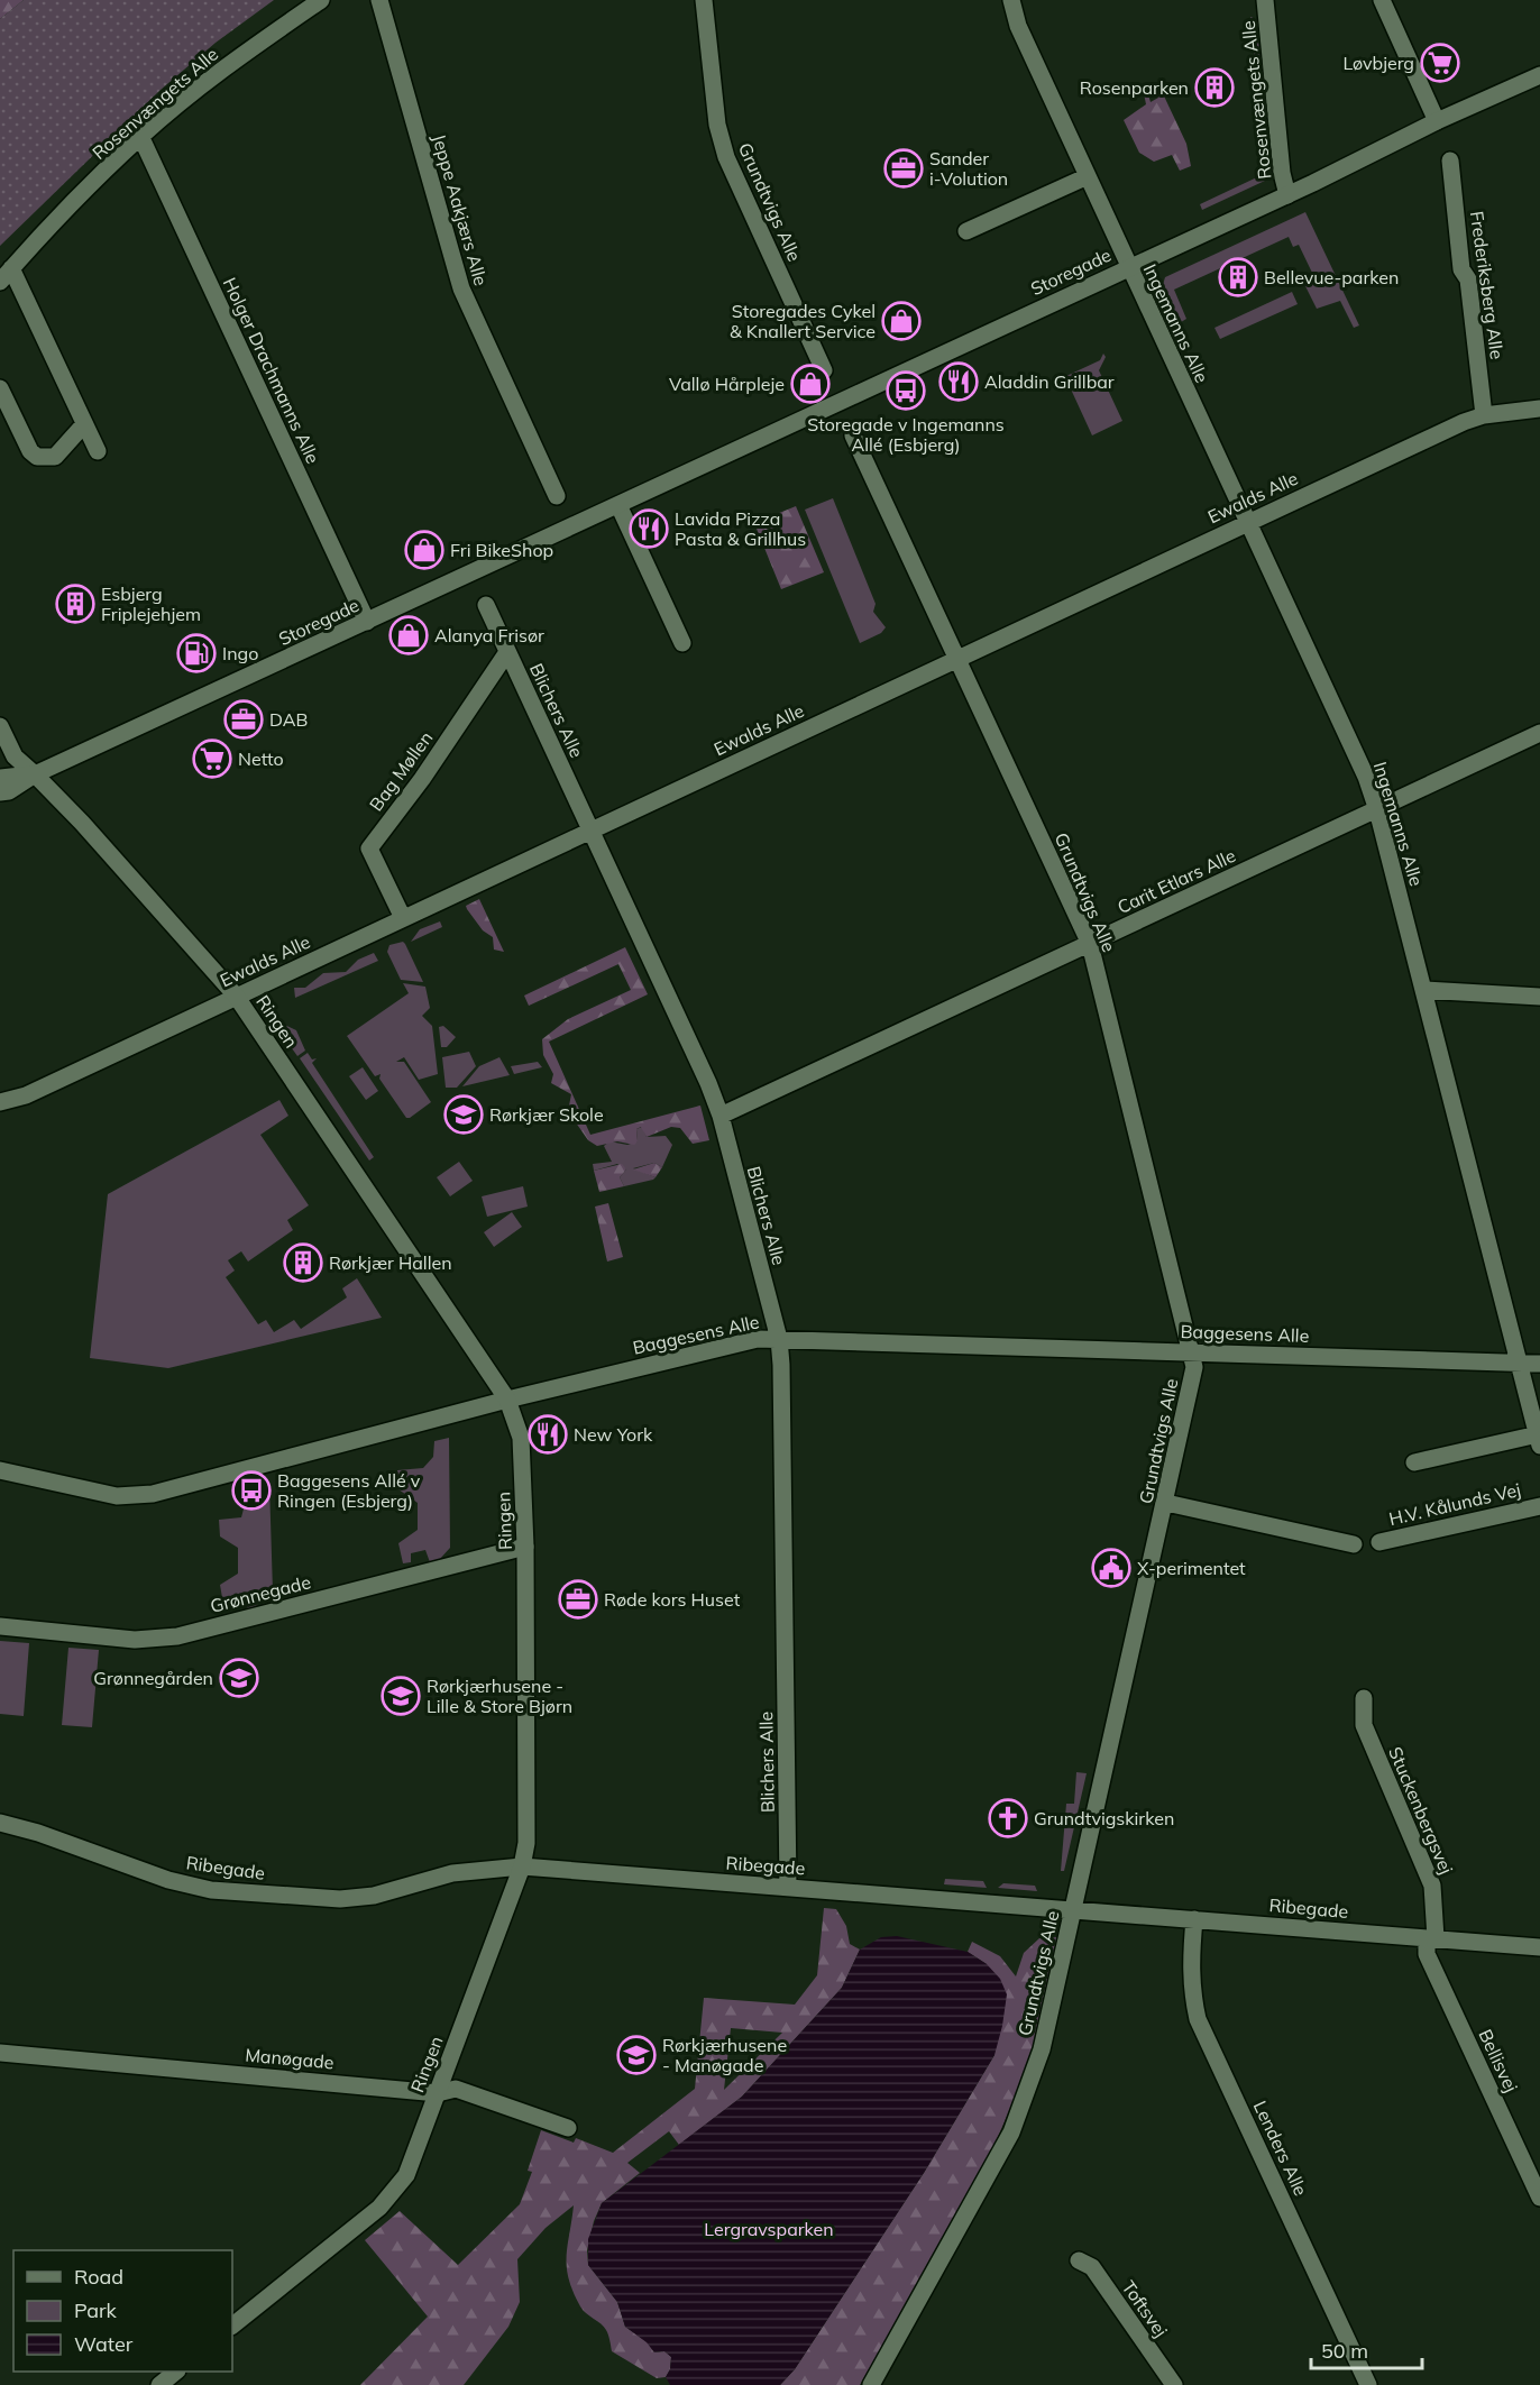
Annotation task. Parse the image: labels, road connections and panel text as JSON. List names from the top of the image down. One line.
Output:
{"streets":{"street":["Rosenvængets Alle","Grundtvigs Alle","Jeppe Aakjærs Alle","Storegade","Frederiksberg Alle","Ingemanns Alle","Holger Drachmanns Alle","Ewalds Alle","Blichers Alle","Bag Møllen","Carit Etlars Alle","Ringen","Baggesens Alle","H.V. Kålunds Vej","Grønnegade","Stuckenbergsvej","Ribegade","Manøgade","Bellisvej","Lenders Alle","Toftsvej"]},"crossings":[["Rosenvængets Alle","Storegade"],["Rosenvængets Alle","Holger Drachmanns Alle"],["Grundtvigs Alle","Ewalds Alle"],["Grundtvigs Alle","Carit Etlars Alle"],["Grundtvigs Alle","Baggesens Alle"],["Grundtvigs Alle","Ribegade"],["Storegade","Ingemanns Alle"],["Storegade","Holger Drachmanns Alle"],["Storegade","Ringen"],["Frederiksberg Alle","Ewalds Alle"],["Ingemanns Alle","Ewalds Alle"],["Ingemanns Alle","Carit Etlars Alle"],["Ingemanns Alle","Baggesens Alle"],["Ewalds Alle","Blichers Alle"],["Ewalds Alle","Bag Møllen"],["Ewalds Alle","Ringen"],["Blichers Alle","Bag Møllen"],["Blichers Alle","Carit Etlars Alle"],["Blichers Alle","Baggesens Alle"],["Blichers Alle","Ribegade"],["Ringen","Baggesens Alle"],["Ringen","Grønnegade"],["Ringen","Ribegade"],["Ringen","Manøgade"],["Stuckenbergsvej","Ribegade"],["Stuckenbergsvej","Bellisvej"],["Ribegade","Bellisvej"],["Ribegade","Lenders Alle"]],"parks":["Lergravsparken"],"places":{"supermarket":["Løvbjerg","Netto"],"building":["Rosenparken","Bellevue-parken","Esbjerg Friplejehjem","Rørkjær Hallen"],"office":["Sander i-Volution","DAB","Røde kors Huset"],"shop":["Storegades Cykel & Knallert Service","Vallø Hårpleje","Fri BikeShop","Alanya Frisør"],"restaurant":["Aladdin Grillbar","Lavida Pizza Pasta & Grillhus","New York"],"bus stop":["Storegade v Ingemanns Allé (Esbjerg)","Baggesens Allé v Ringen (Esbjerg)"],"fuel station":["Ingo"],"school or university":["Rørkjær Skole","Grønnegården","Rørkjærhusene - Lille & Store Bjørn","Rørkjærhusene - Manøgade"],"public building":["X-perimentet"],"church":["Grundtvigskirken"]},"legend":["Road","Park","Water"],"scale_bar":"50 m"}
